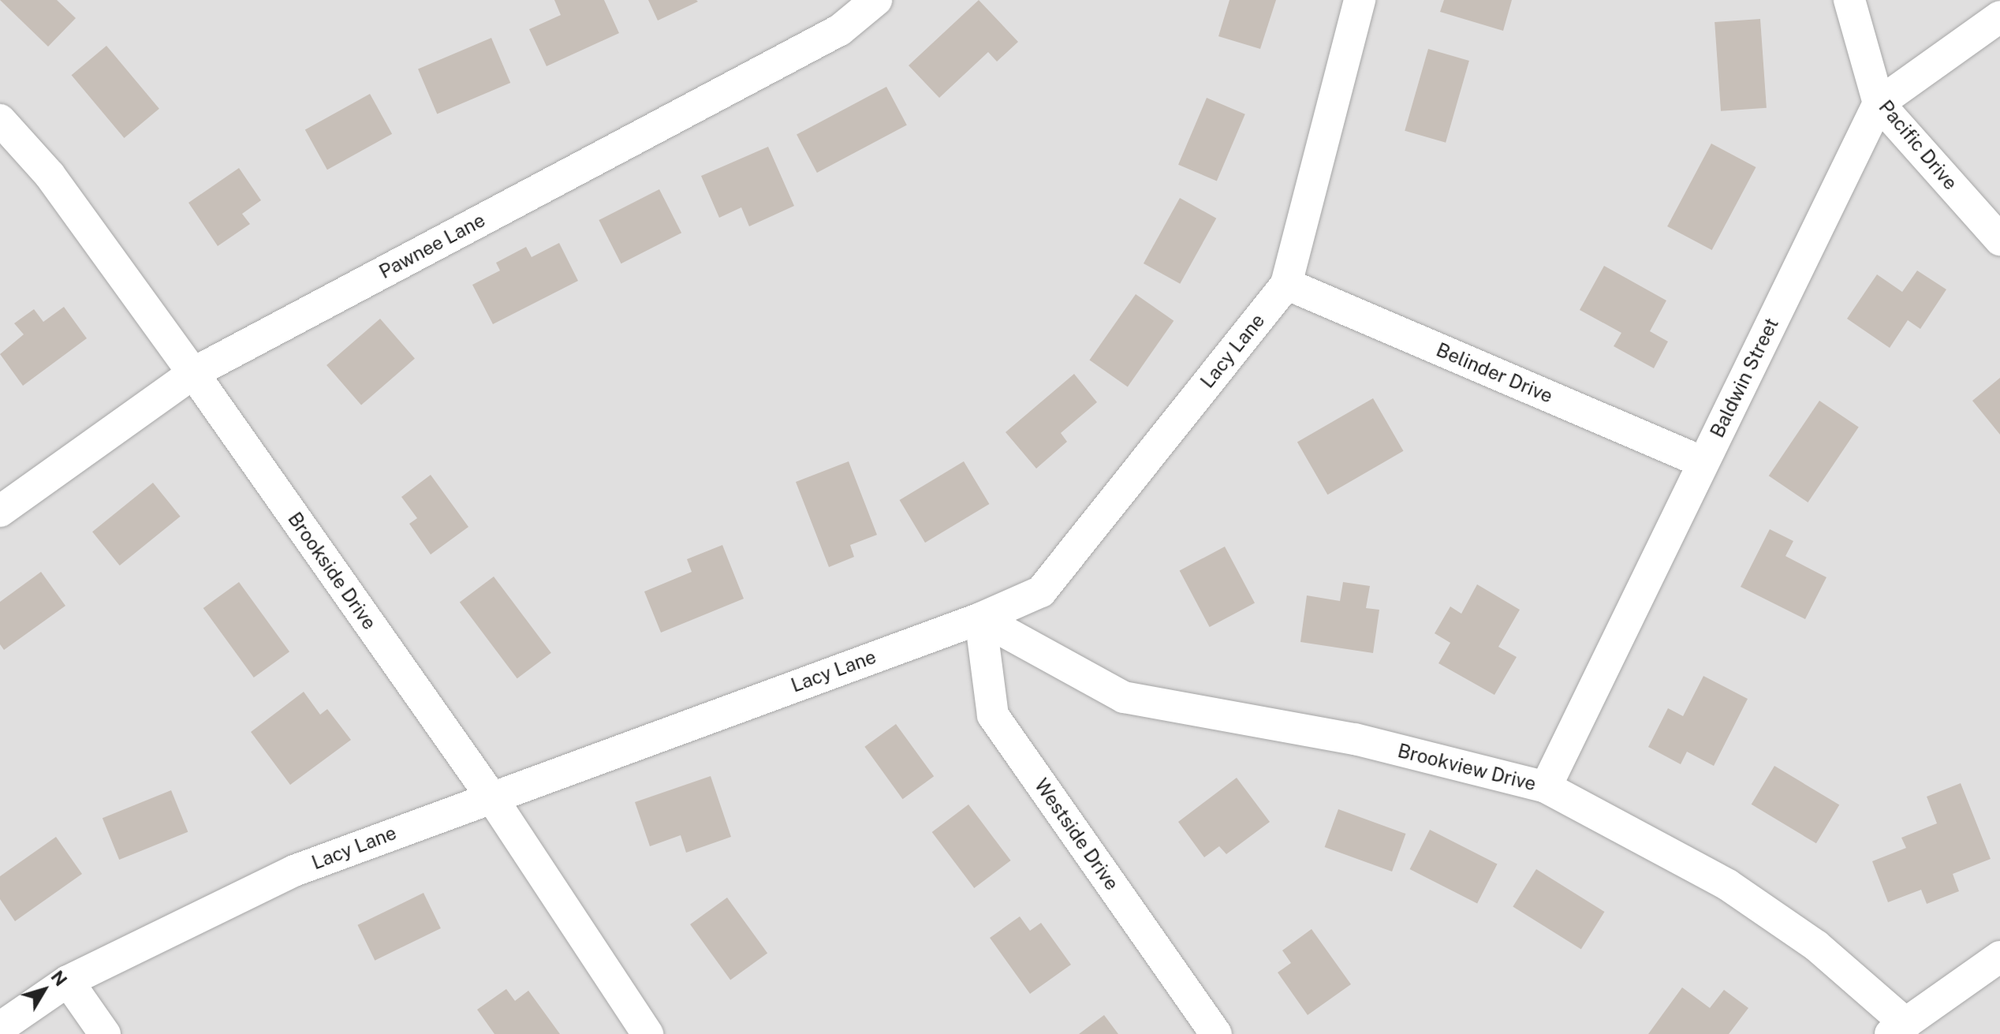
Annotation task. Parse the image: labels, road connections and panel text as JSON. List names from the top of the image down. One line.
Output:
{"streets":{"street":["Pacific Drive","Pawnee Lane","Lacy Lane","Belinder Drive","Baldwin Street","Brookside Drive","Brookview Drive","Westside Drive"]},"crossings":[["Pacific Drive","Baldwin Street"],["Pawnee Lane","Brookside Drive"],["Lacy Lane","Belinder Drive"],["Lacy Lane","Brookside Drive"],["Lacy Lane","Brookview Drive"],["Lacy Lane","Westside Drive"],["Belinder Drive","Baldwin Street"],["Baldwin Street","Brookview Drive"],["Brookview Drive","Westside Drive"]],"north":"top right"}
